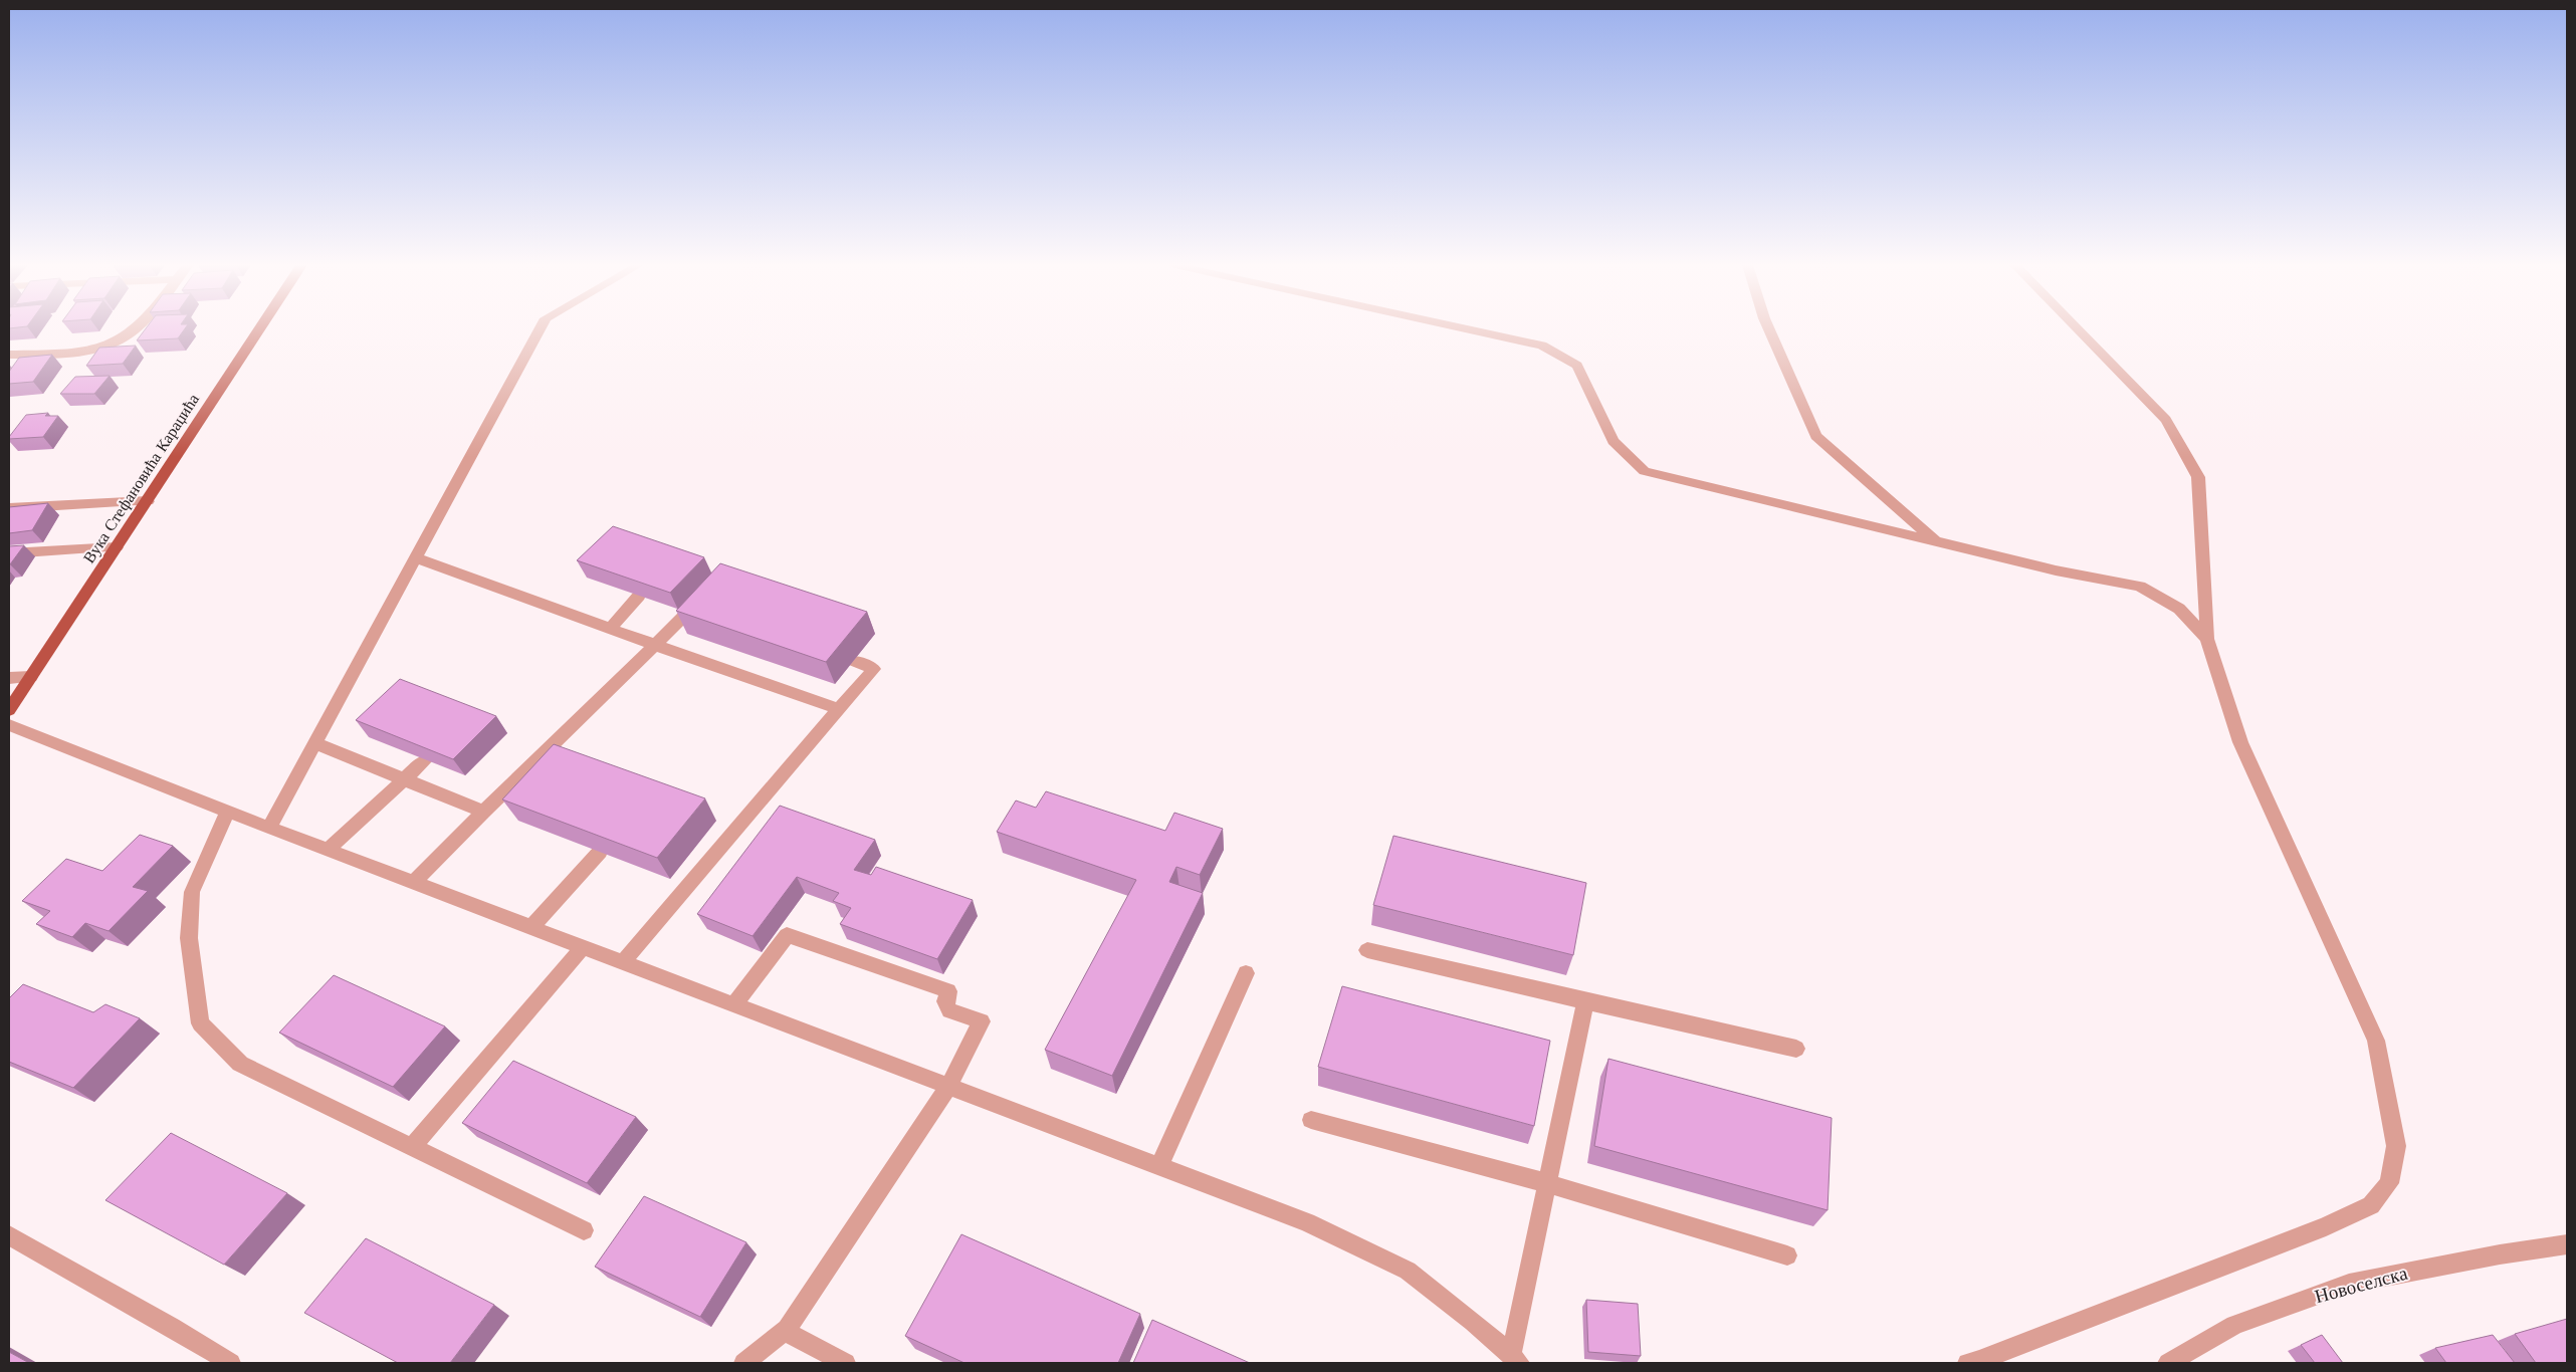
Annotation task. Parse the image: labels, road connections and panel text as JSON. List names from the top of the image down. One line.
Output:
{"streets":{"main road":["Вука Стефановића Караџића"],"street":["Новоселска"]}}
